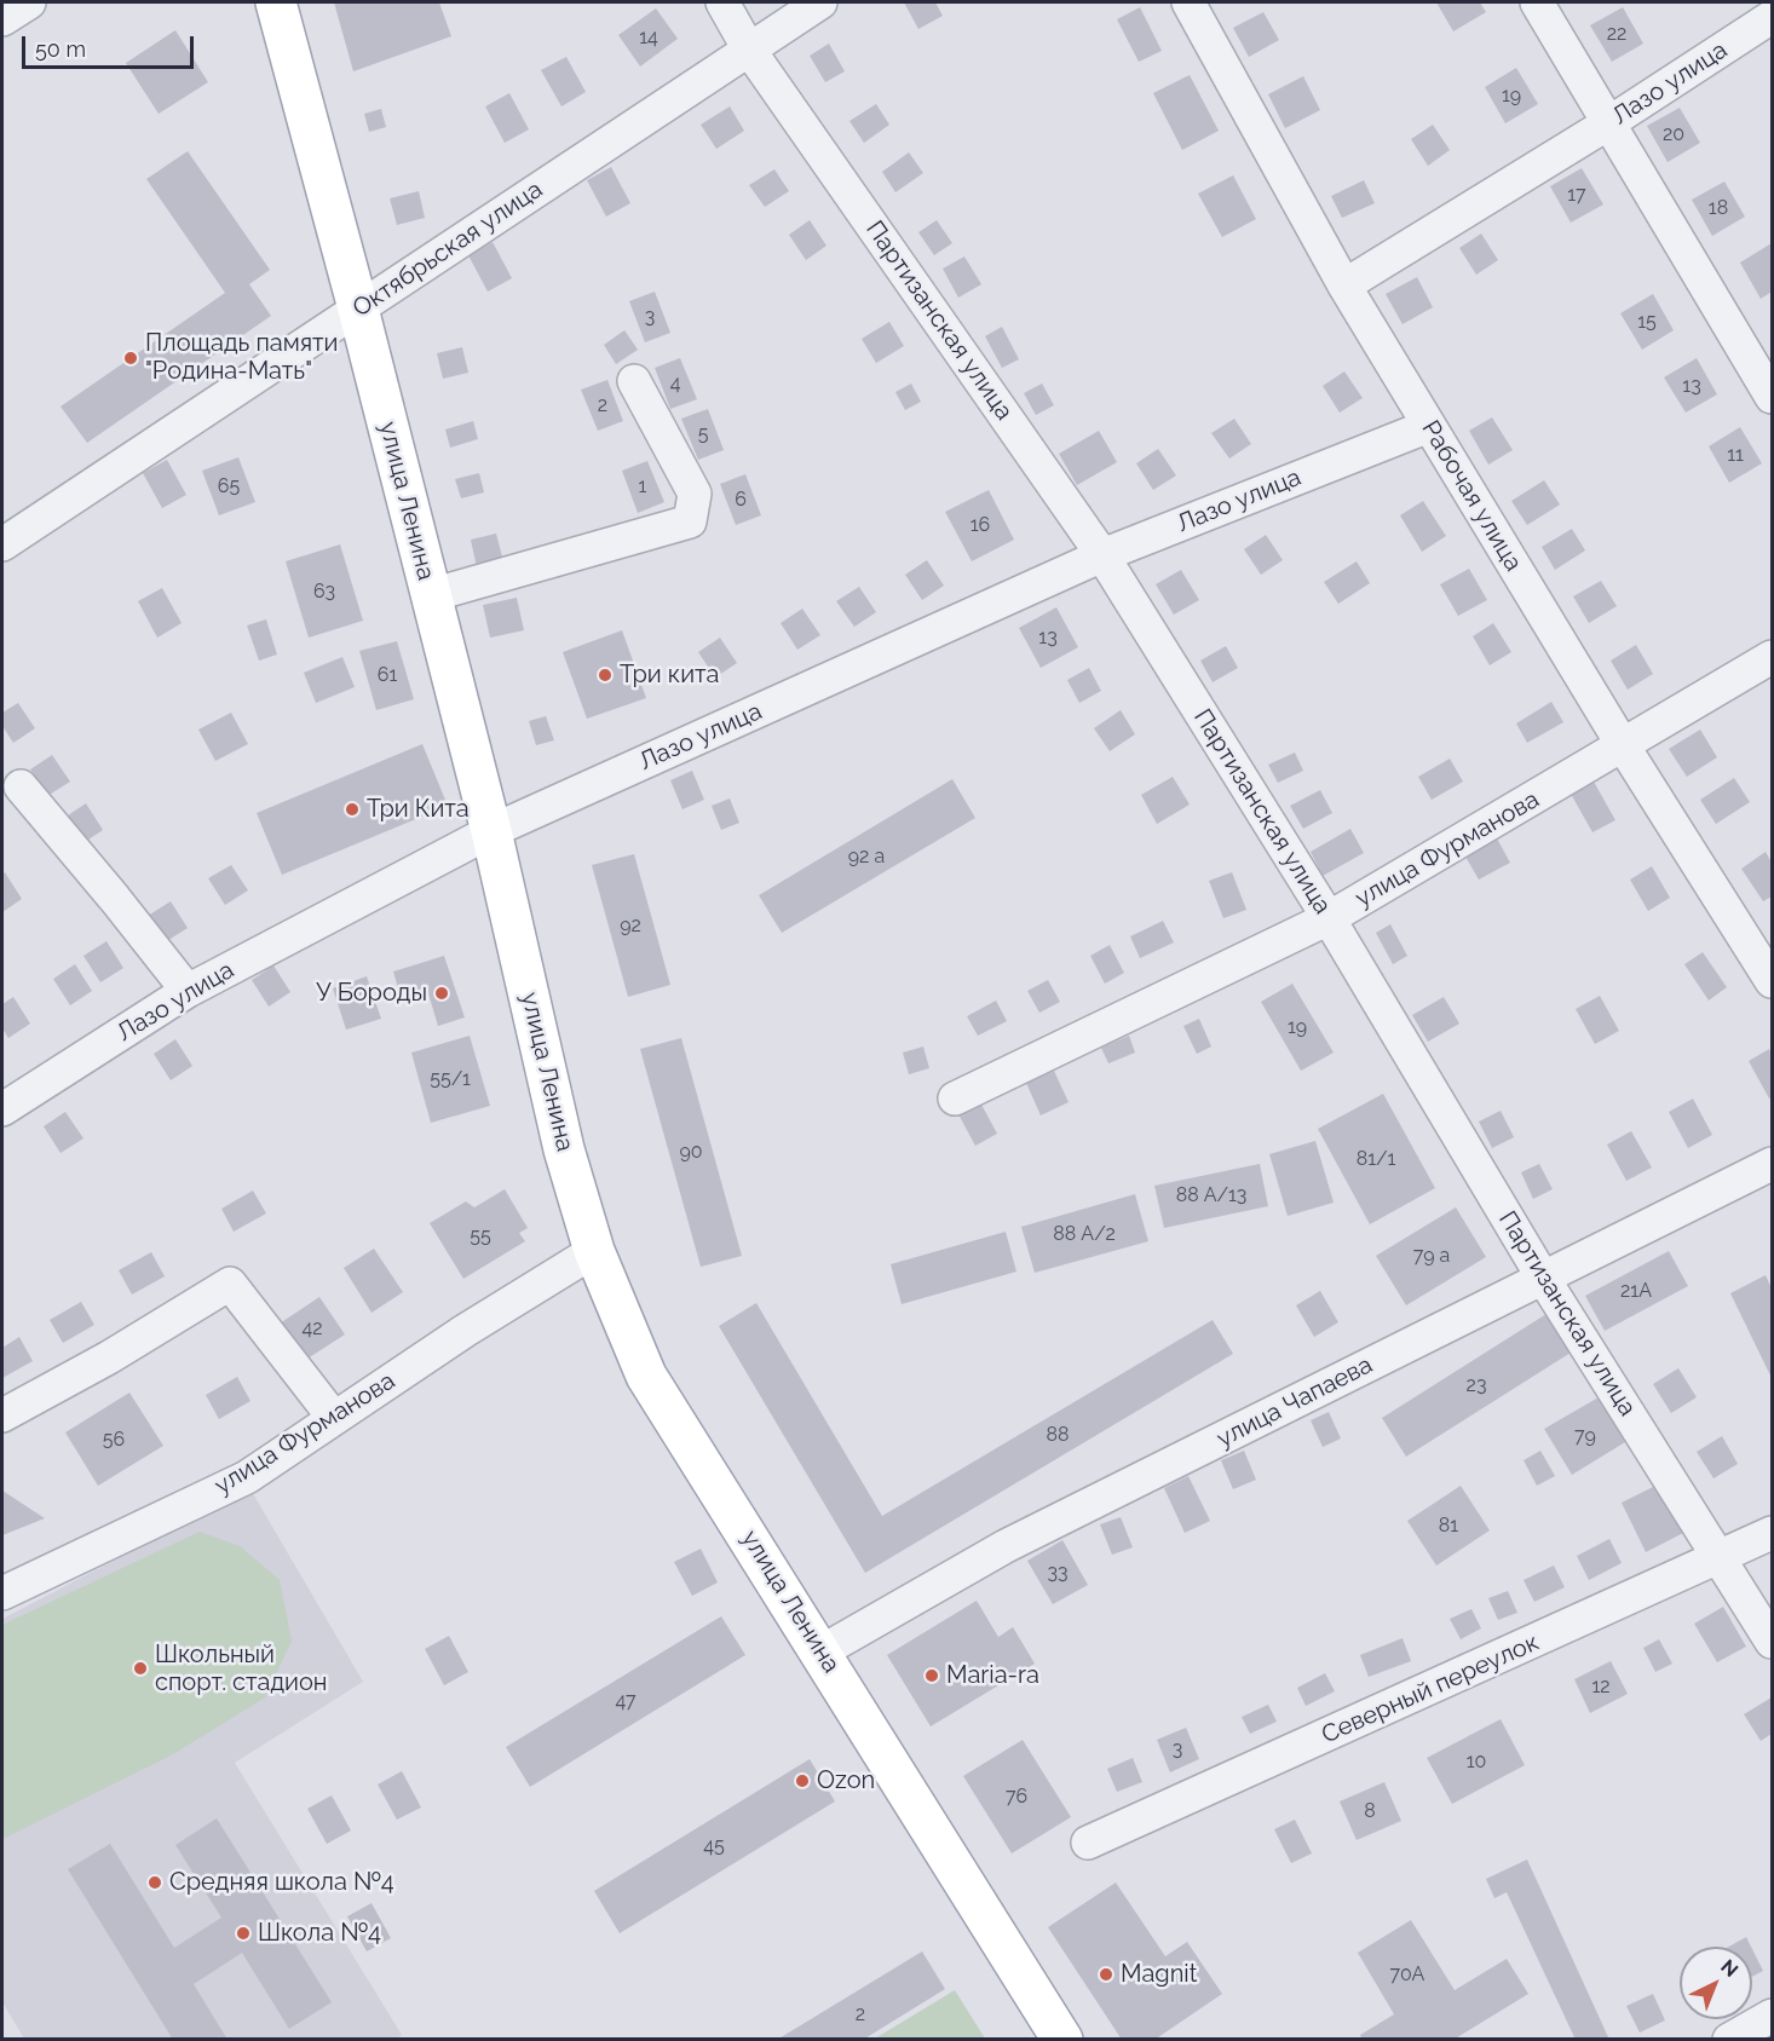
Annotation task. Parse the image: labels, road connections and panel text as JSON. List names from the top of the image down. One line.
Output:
{"streets":{"main road":["улица Ленина"],"street":["Лазо улица","Октябрьская улица","Партизанская улица","Рабочая улица","улица Фурманова","улица Чапаева","Северный переулок"]},"crossings":[["Лазо улица","Партизанская улица"],["Лазо улица","Рабочая улица"],["Лазо улица","улица Ленина"],["Октябрьская улица","Партизанская улица"],["Октябрьская улица","улица Ленина"],["Партизанская улица","улица Фурманова"],["Партизанская улица","улица Чапаева"],["Партизанская улица","Северный переулок"],["Рабочая улица","улица Фурманова"],["улица Ленина","улица Фурманова"],["улица Ленина","улица Чапаева"]],"places":["Площадь памяти \"Родина-Мать\"","Три кита","Три Кита","У Бороды","Школьный спорт. стадион","Maria-ra","Ozon","Средняя школа №4","Школа №4","Magnit"],"house_numbers":["22","14","19","20","17","18","3","15","4","13","2","5","11","65","1","6","16","63","13","61","92 а","92","19","55/1","90","81/1","88 А/13","88 А/2","55","79 а","21А","42","23","88","79","56","81","33","12","47","3","10","76","8","45","70А","2"],"scale_bar":"50 m","north":"top right"}
